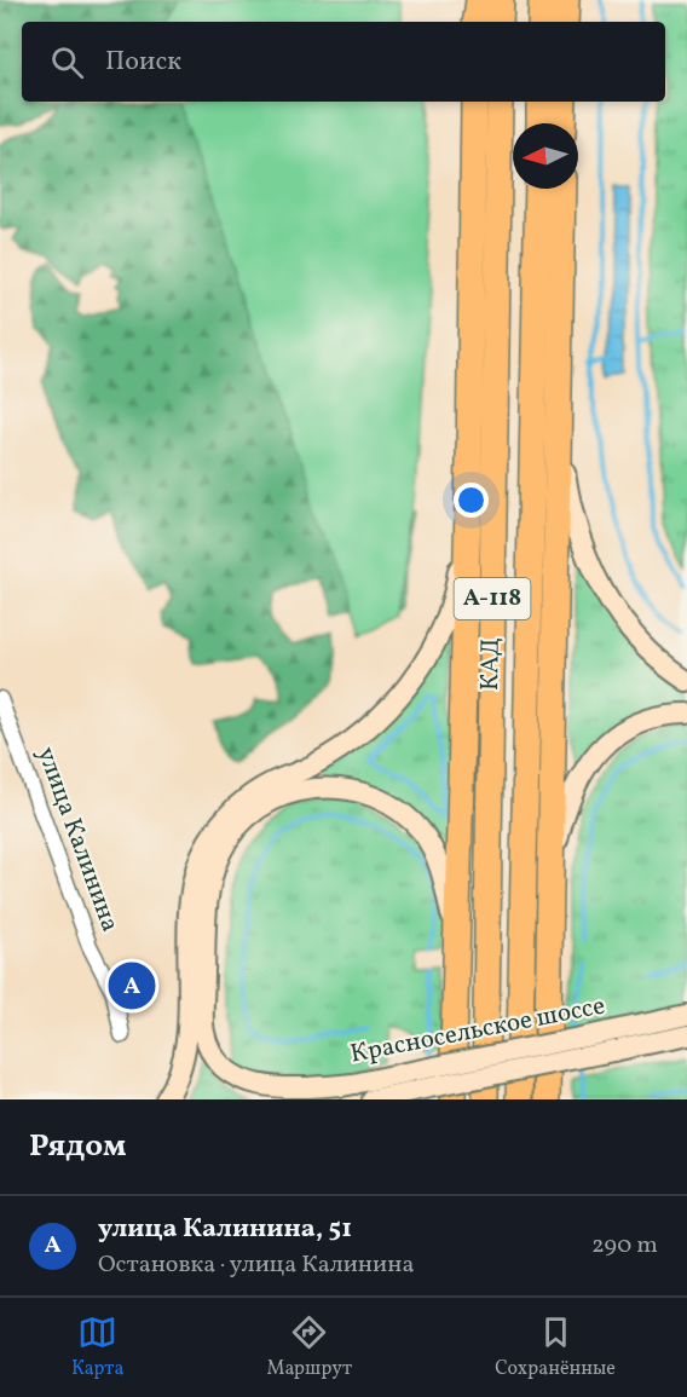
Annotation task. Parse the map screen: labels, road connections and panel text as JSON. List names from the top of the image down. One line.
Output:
{"streets":{"highway":["А-118","КАД"],"main road":["Красносельское шоссе"],"street":["улица Калинина"]},"north":"left","page":{"search":"Поиск","pins":"A","heading":"Рядом","list":[{"mark":"A","name":"улица Калинина, 51","note":"Остановка · улица Калинина","value":"290 m"}],"nav":["Карта","Маршрут","Сохранённые"]}}
